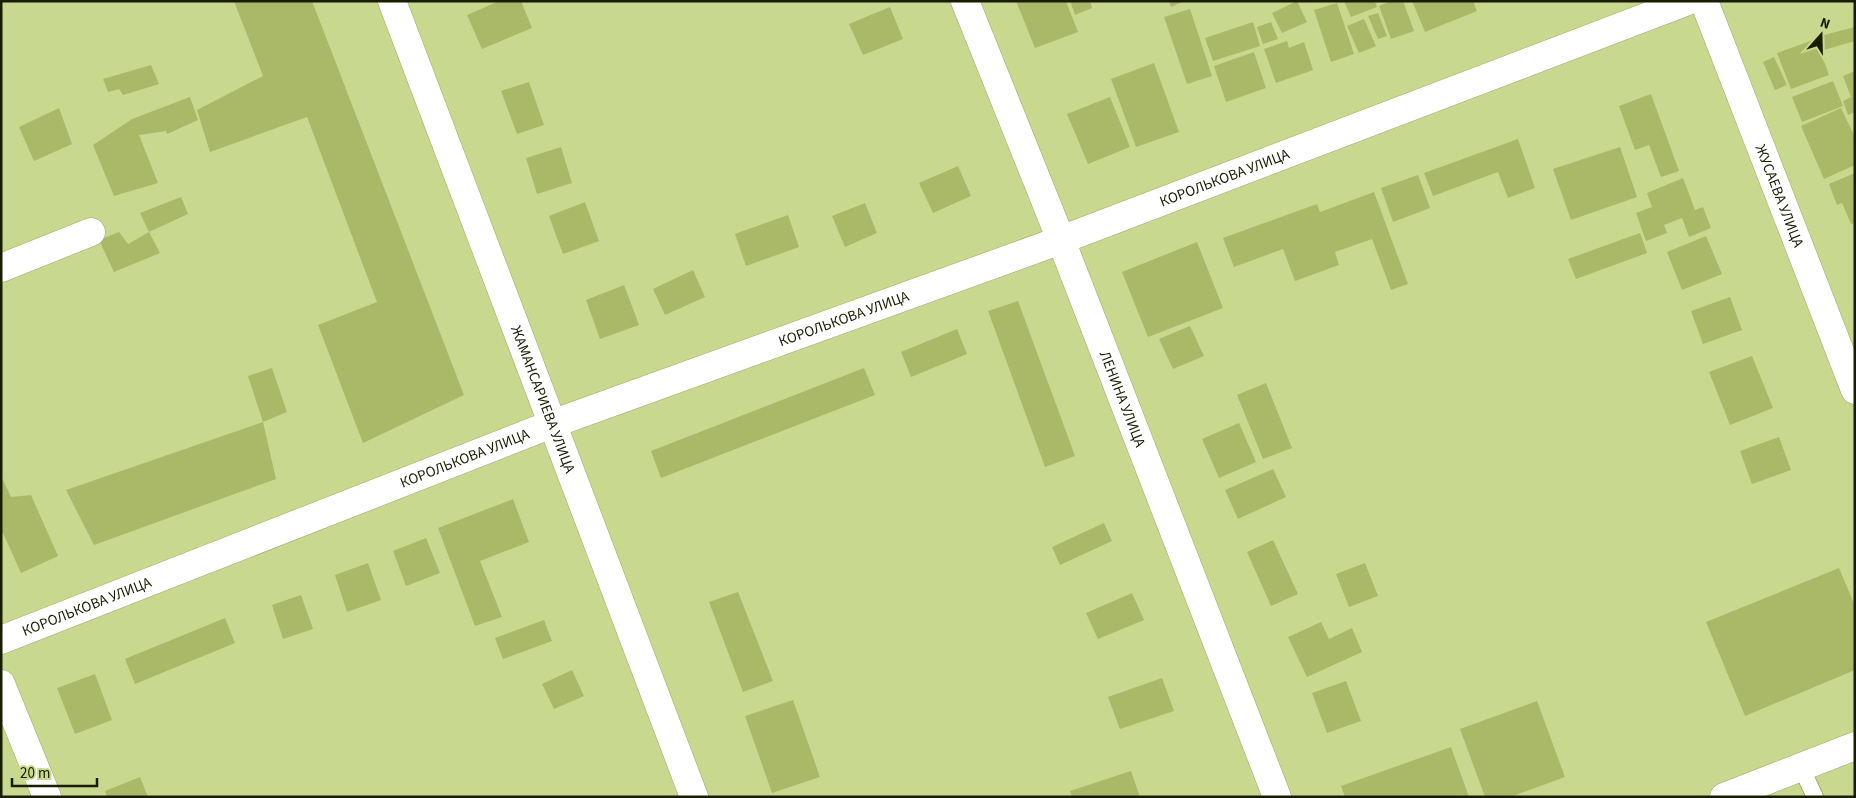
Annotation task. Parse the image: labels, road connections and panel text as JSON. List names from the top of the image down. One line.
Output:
{"streets":{"street":["КОРОЛЬКОВА УЛИЦА","ЖУСАЕВА УЛИЦА","ЛЕНИНА УЛИЦА","ЖАМАНСАРИЕВА УЛИЦА"]},"crossings":[["КОРОЛЬКОВА УЛИЦА","ЛЕНИНА УЛИЦА"],["КОРОЛЬКОВА УЛИЦА","ЖАМАНСАРИЕВА УЛИЦА"]],"scale_bar":"20 m","north":"top"}
